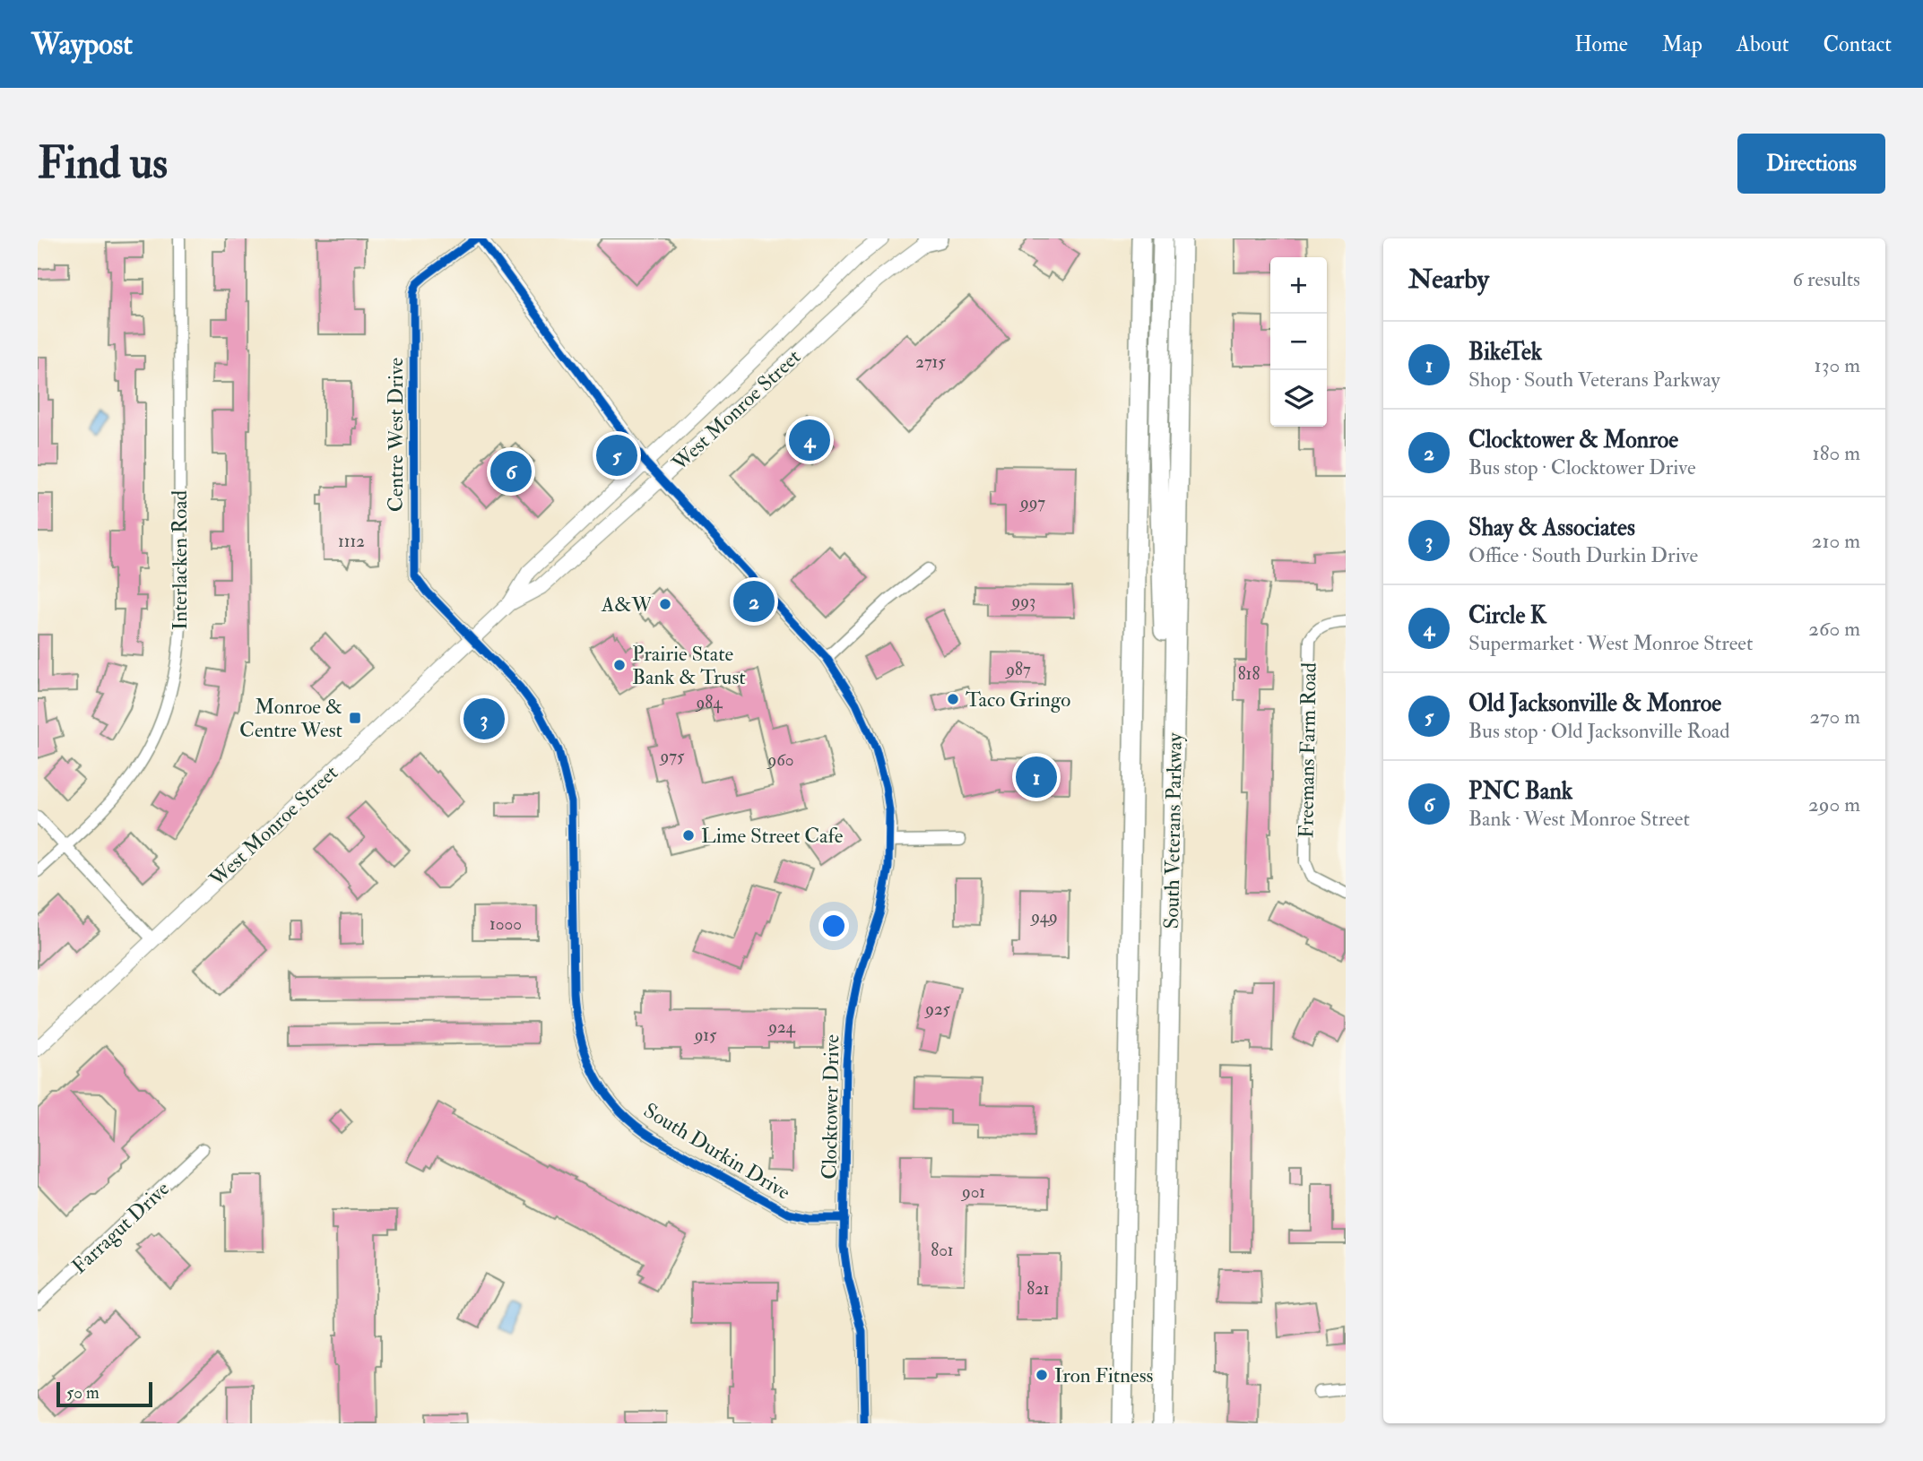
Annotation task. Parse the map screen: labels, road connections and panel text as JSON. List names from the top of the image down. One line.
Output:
{"streets":{"highway":["South Veterans Parkway"],"street":["West Monroe Street","Centre West Drive","Interlacken Road","Freemans Farm Road","Clocktower Drive","South Durkin Drive","Farragut Drive"]},"crossings":[["West Monroe Street","Centre West Drive"],["West Monroe Street","Clocktower Drive"],["West Monroe Street","South Durkin Drive"],["Centre West Drive","South Durkin Drive"],["Clocktower Drive","South Durkin Drive"]],"places":{"other":["A&W","Prairie State Bank & Trust","Taco Gringo","Lime Street Cafe","Iron Fitness"],"transit":["Monroe & Centre West"]},"house_numbers":["2715","997","1112","993","987","818","984","975","960","949","1000","925","924","915","901","801","821"],"scale_bar":"50 m","page":{"header":"Waypost","nav":["Home","Map","About","Contact"],"buttons":"Directions","title":"Find us","heading":["Nearby","6 results"],"map_buttons":["+","−"],"list":[{"mark":"1","name":"BikeTek","note":"Shop · South Veterans Parkway","value":"130 m"},{"mark":"2","name":"Clocktower & Monroe","note":"Bus stop · Clocktower Drive","value":"180 m"},{"mark":"3","name":"Shay & Associates","note":"Office · South Durkin Drive","value":"210 m"},{"mark":"4","name":"Circle K","note":"Supermarket · West Monroe Street","value":"260 m"},{"mark":"5","name":"Old Jacksonville & Monroe","note":"Bus stop · Old Jacksonville Road","value":"270 m"},{"mark":"6","name":"PNC Bank","note":"Bank · West Monroe Street","value":"290 m"}],"pins":["4","5","6","2","3","1"],"scale":"50 m"}}
